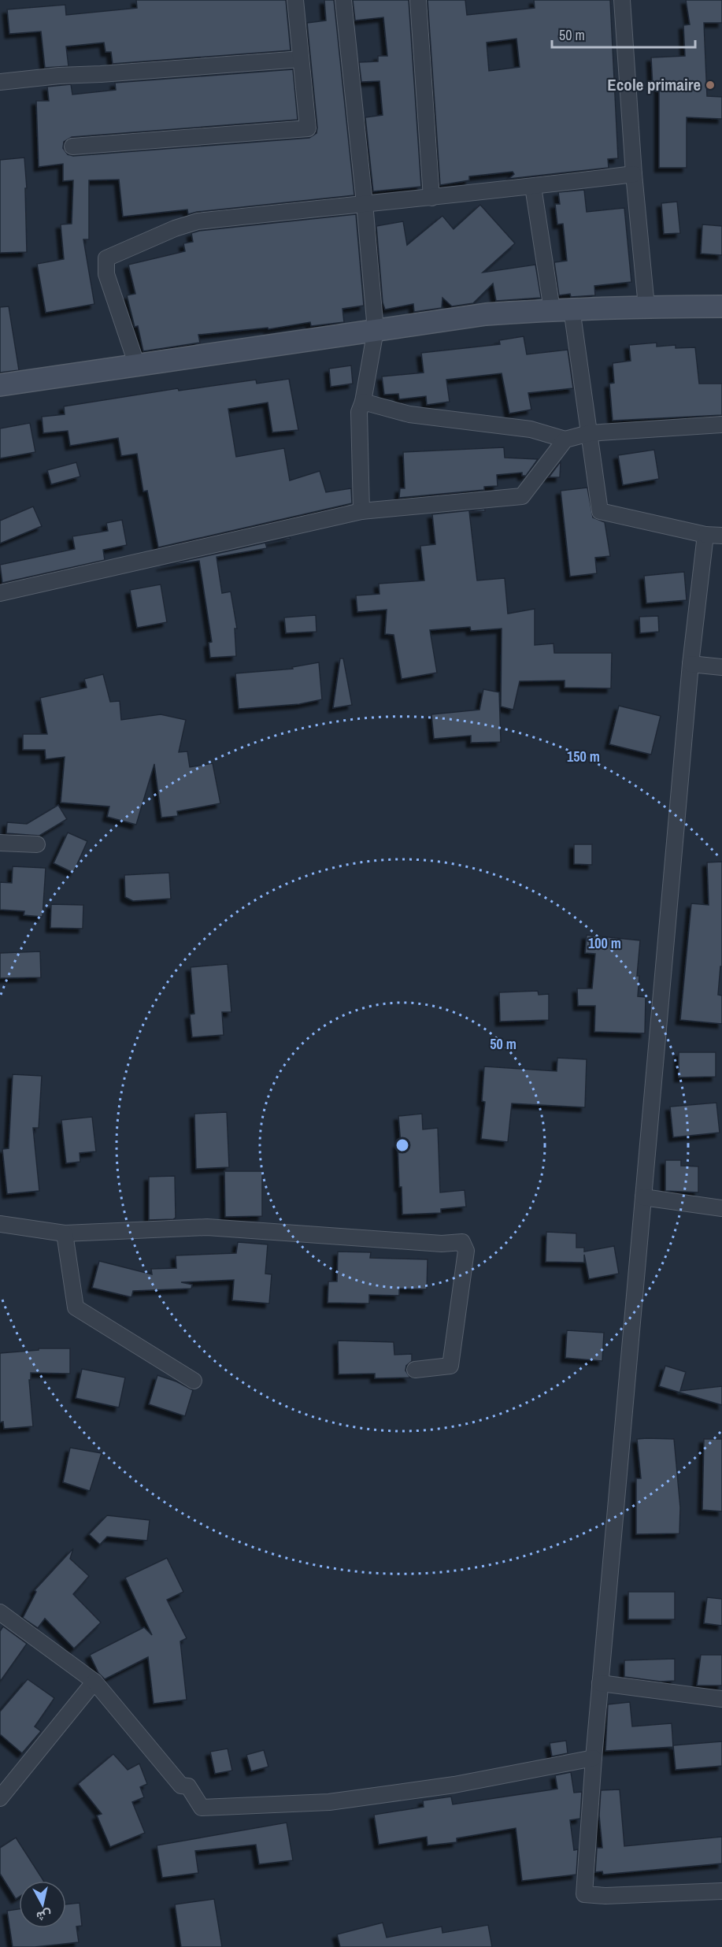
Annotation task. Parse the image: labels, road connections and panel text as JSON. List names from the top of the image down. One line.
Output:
{"places":["Ecole primaire"],"scale_bar":"50 m","north":"bottom","rings":["150 m","100 m","50 m"]}
